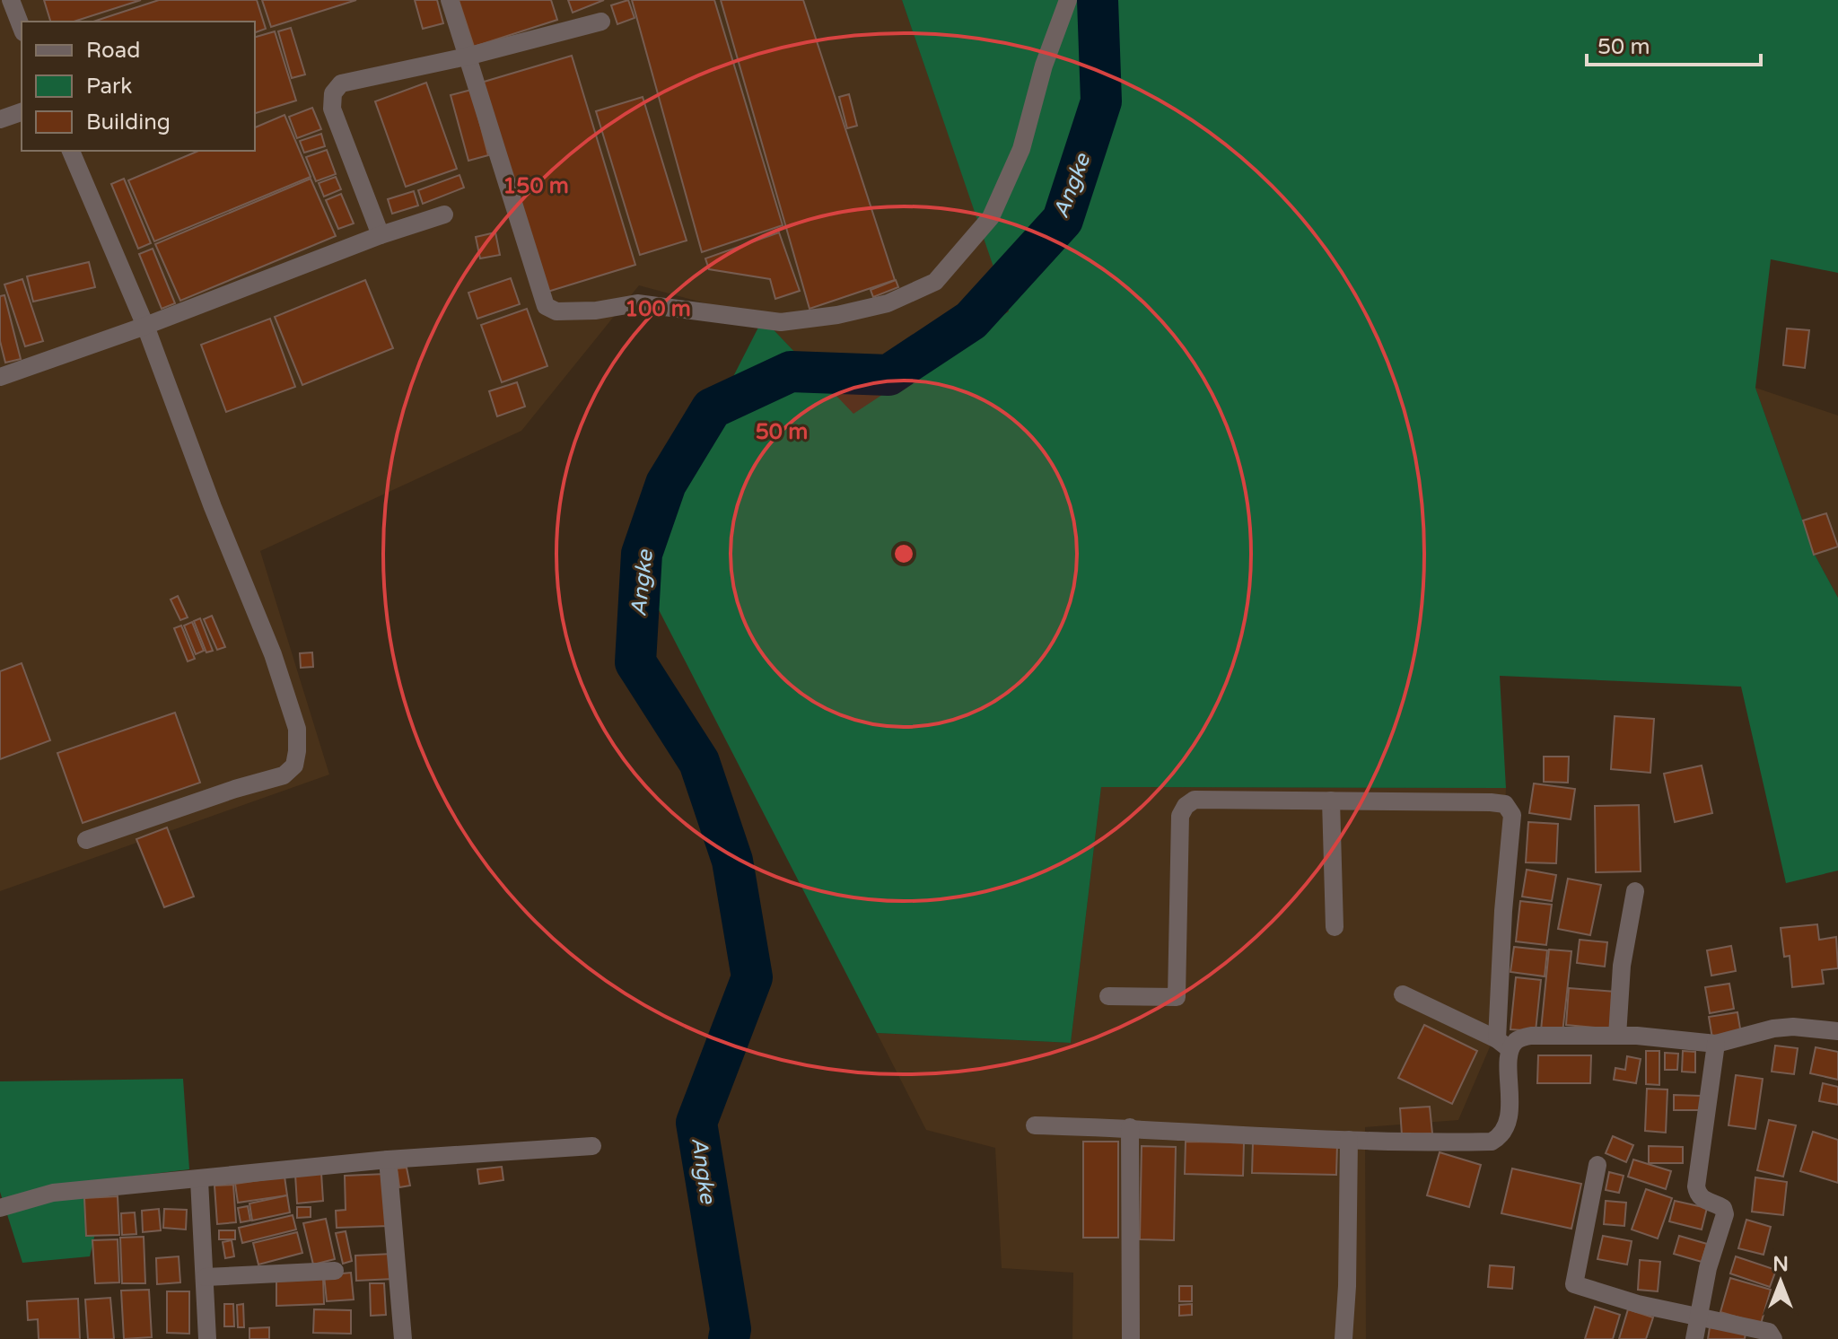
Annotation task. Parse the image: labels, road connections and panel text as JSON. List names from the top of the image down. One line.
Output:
{"water":["Angke"],"legend":["Road","Park","Building"],"scale_bar":"50 m","north":"top","rings":["150 m","100 m","50 m"]}
